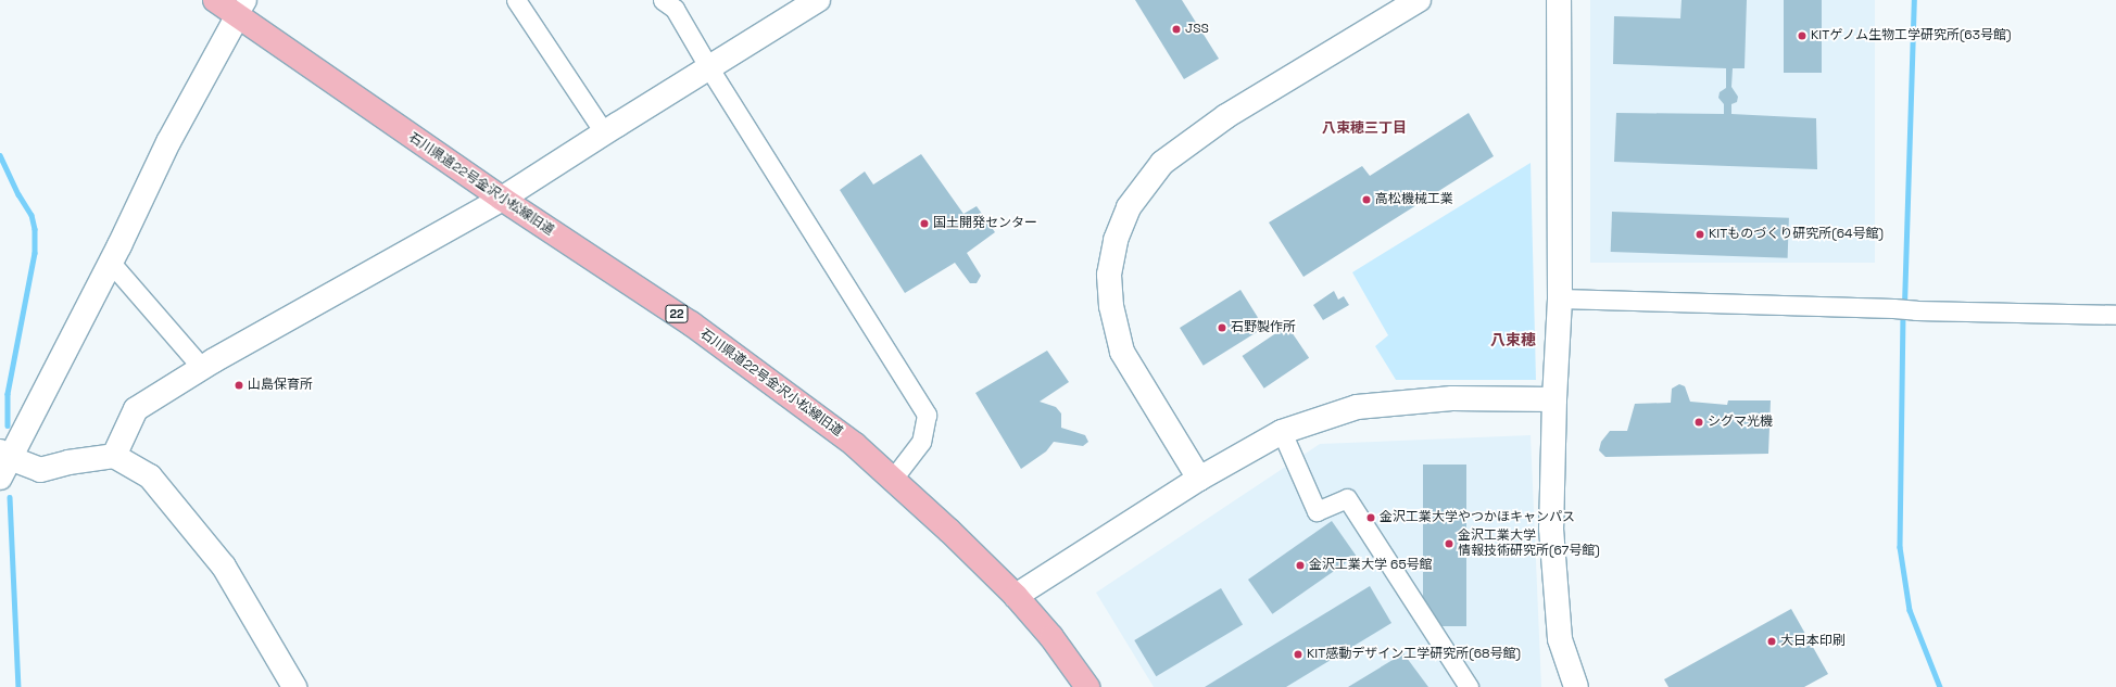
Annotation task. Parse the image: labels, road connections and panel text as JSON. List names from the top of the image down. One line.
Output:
{"streets":{"main road":["石川県道22号金沢小松線旧道","22"]},"districts":["八束穂三丁目","八束穂"],"places":["JSS","KITゲノム生物工学研究所(63号館)","高松機械工業","国土開発センター","KITものづくり研究所(64号館)","石野製作所","山島保育所","シグマ光機","金沢工業大学やつかほキャンパス","金沢工業大学 情報技術研究所(67号館)","金沢工業大学 65号館","大日本印刷","KIT感動デザイン工学研究所(68号館)"]}
